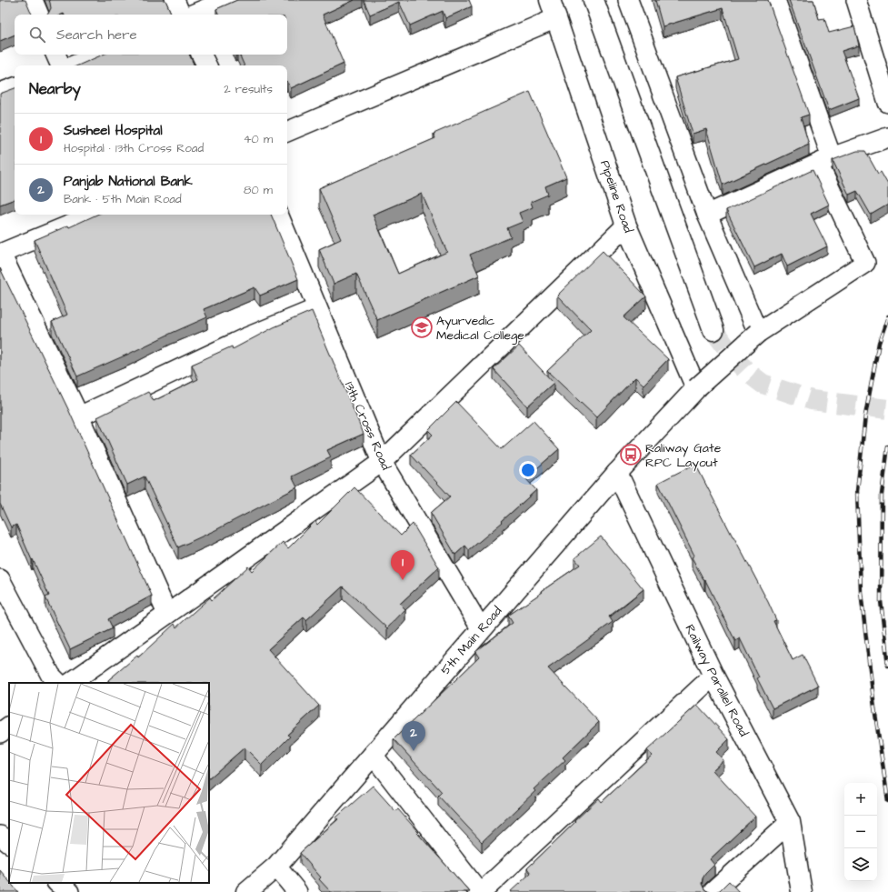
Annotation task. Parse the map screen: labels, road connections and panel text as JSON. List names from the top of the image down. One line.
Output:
{"streets":{"main road":["Pipeline Road","5th Main Road","Railway Parallel Road"],"street":["13th Cross Road"]},"crossings":[["Pipeline Road","5th Main Road"],["13th Cross Road","5th Main Road"],["5th Main Road","Railway Parallel Road"]],"places":{"school or university":["Ayurvedic Medical College"],"bus stop":["Raliway Gate RPC Layout"]},"page":{"search":"Search here","heading":["Nearby","2 results"],"list":[{"mark":"1","name":"Susheel Hospital","note":"Hospital · 13th Cross Road","value":"40 m"},{"mark":"2","name":"Panjab National Bank","note":"Bank · 5th Main Road","value":"80 m"}],"pins":["1","2"],"map_buttons":["+","−"]}}
